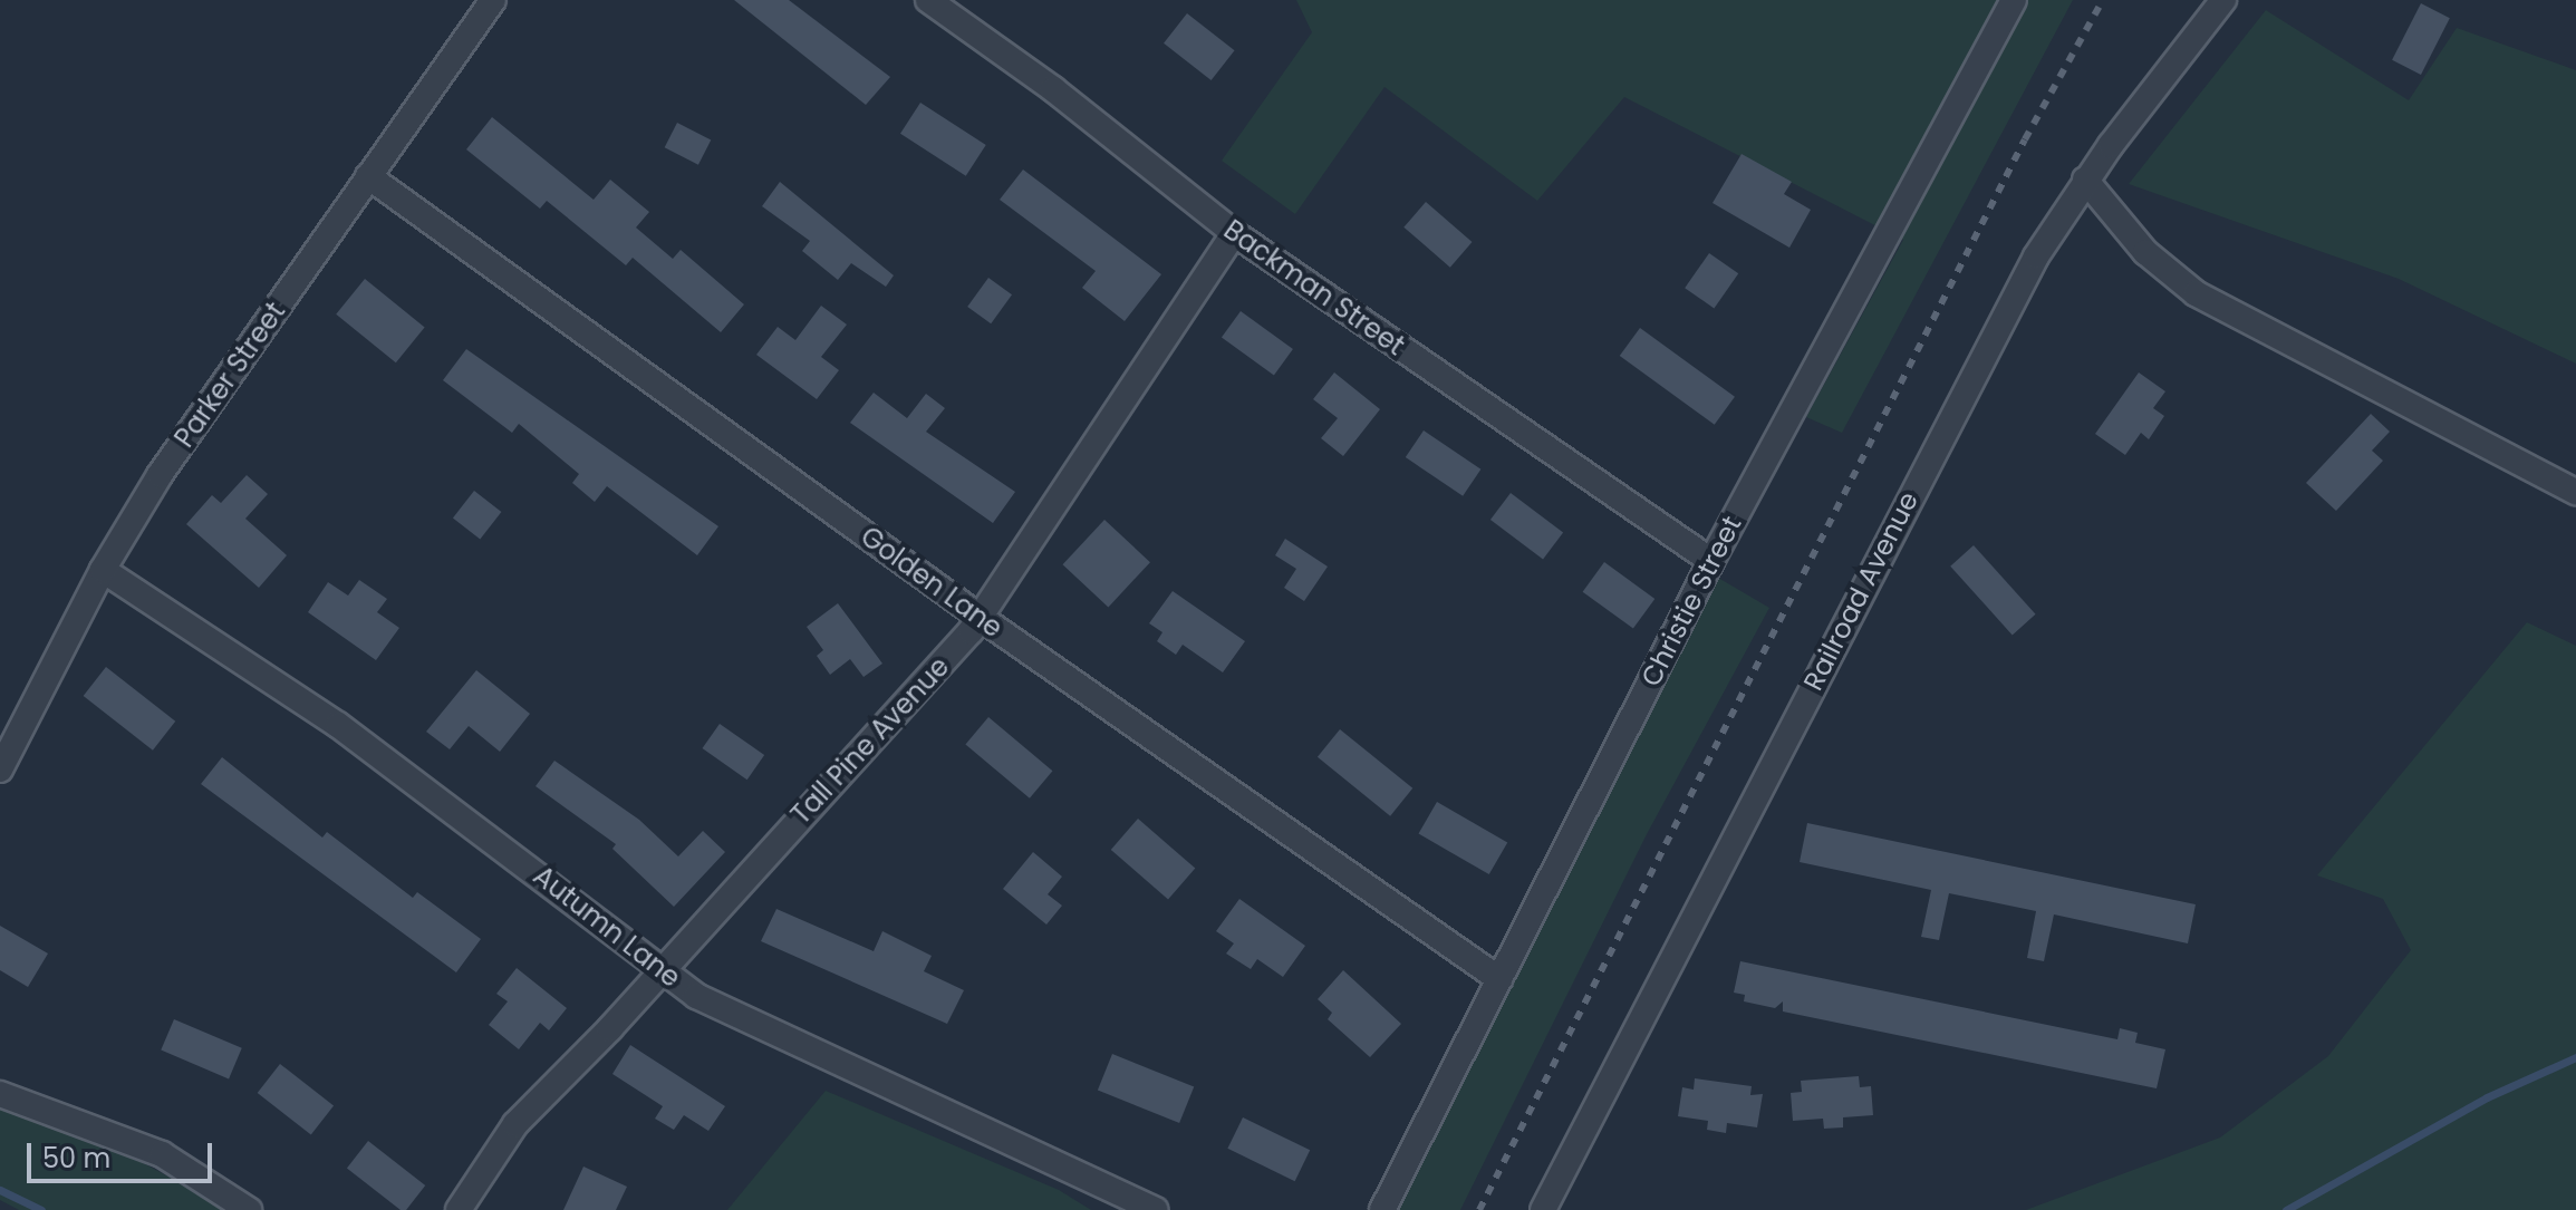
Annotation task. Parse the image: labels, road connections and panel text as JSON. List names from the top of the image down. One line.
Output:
{"streets":{"street":["Backman Street","Parker Street","Golden Lane","Railroad Avenue","Christie Street","Tall Pine Avenue","Autumn Lane"]},"crossings":[["Backman Street","Christie Street"],["Backman Street","Tall Pine Avenue"],["Parker Street","Golden Lane"],["Parker Street","Autumn Lane"],["Golden Lane","Christie Street"],["Golden Lane","Tall Pine Avenue"],["Tall Pine Avenue","Autumn Lane"]],"scale_bar":"50 m"}
